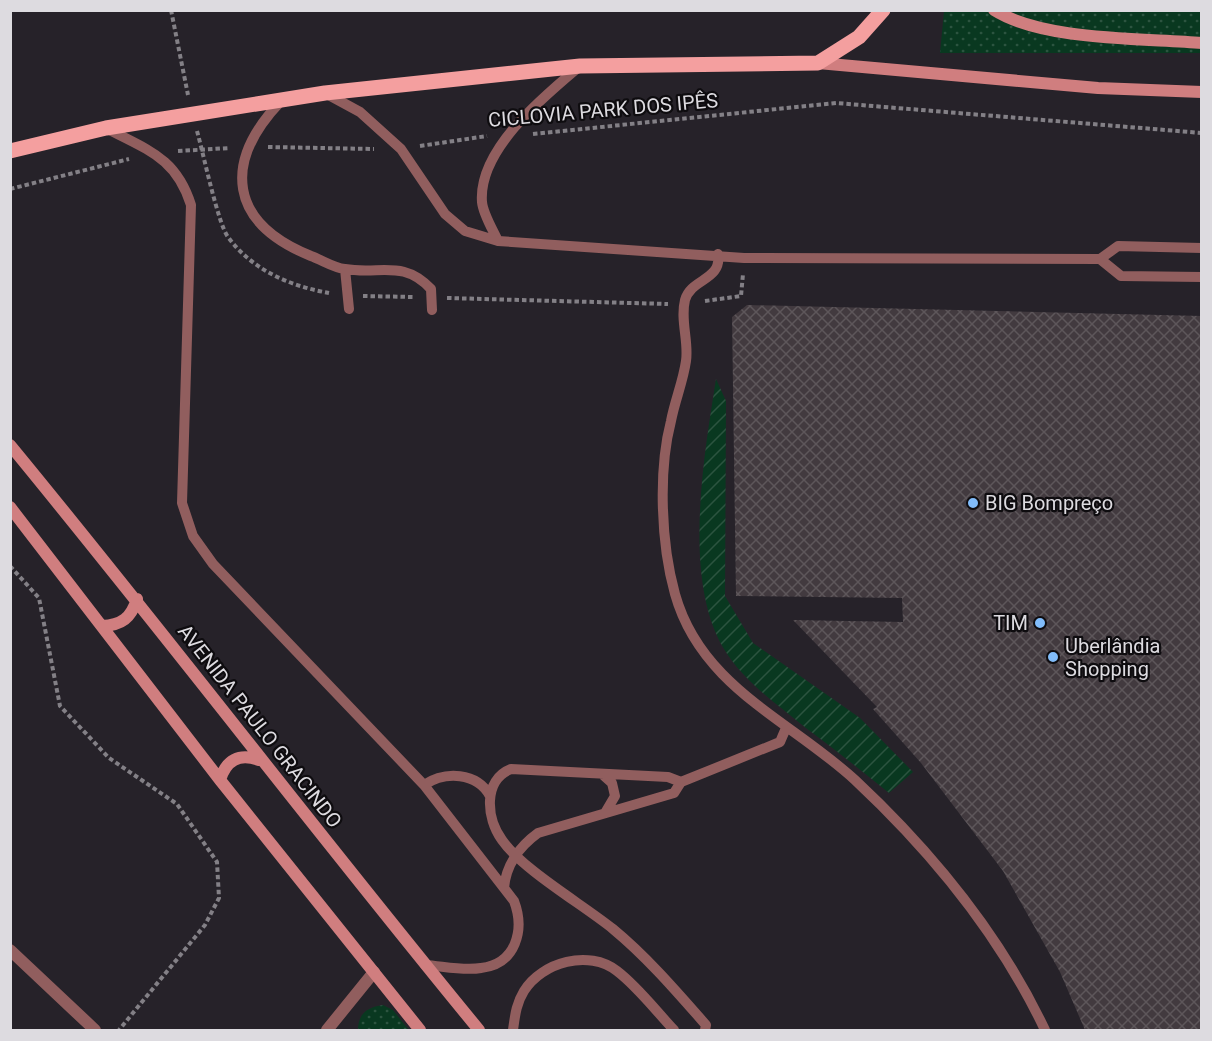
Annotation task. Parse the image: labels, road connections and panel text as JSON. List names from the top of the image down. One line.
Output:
{"streets":{"street":["AVENIDA PAULO GRACINDO"],"path":["CICLOVIA PARK DOS IPÊS"]},"places":["BIG Bompreço","TIM","Uberlândia Shopping"]}
